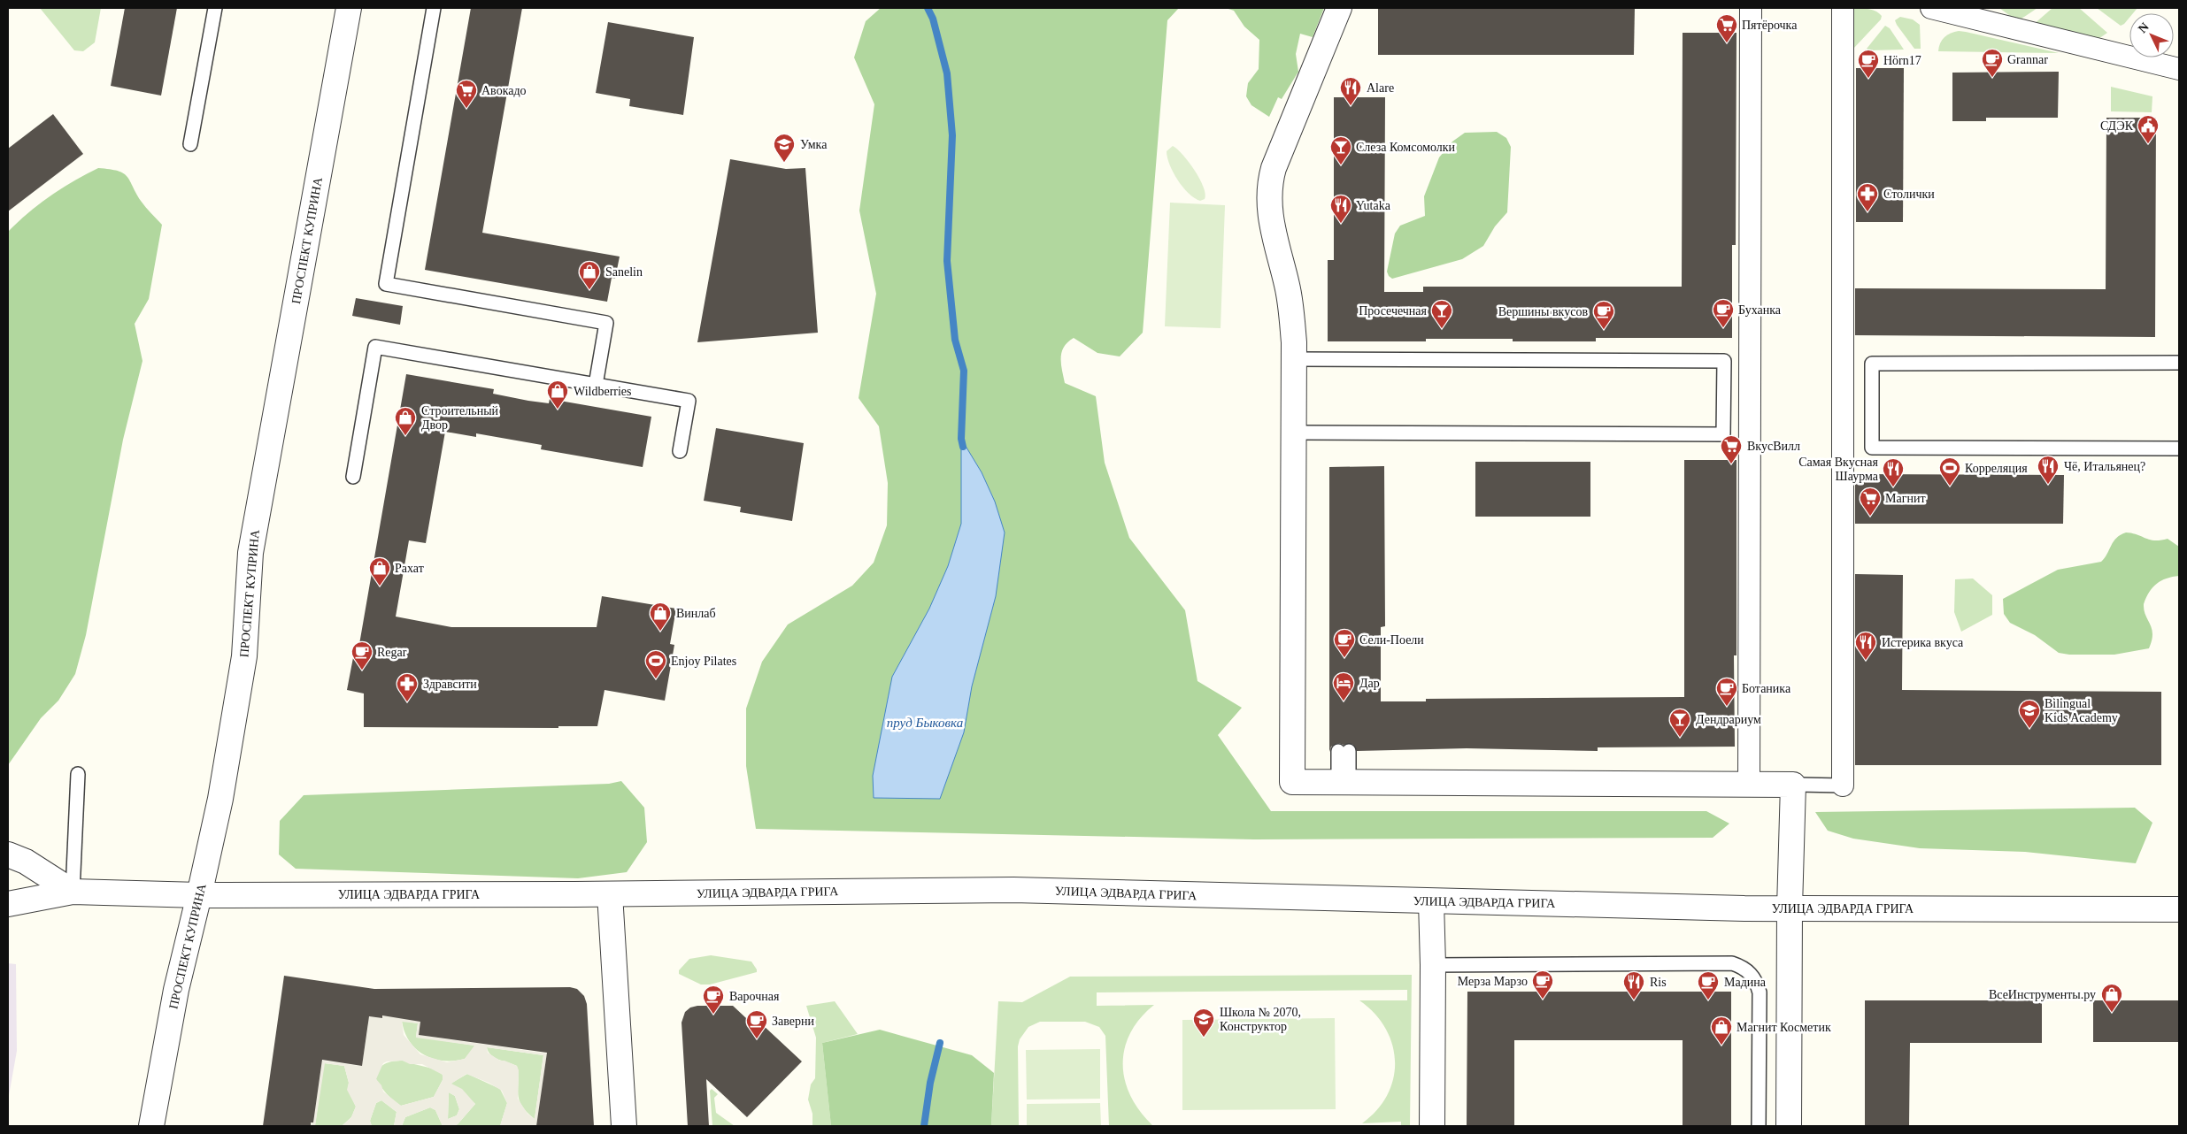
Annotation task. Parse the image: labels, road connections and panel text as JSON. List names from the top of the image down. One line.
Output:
{"streets":{"street":["ПРОСПЕКТ КУПРИНА","УЛИЦА ЭДВАРДА ГРИГА"]},"crossings":[["ПРОСПЕКТ КУПРИНА","УЛИЦА ЭДВАРДА ГРИГА"]],"water":["пруд Быковка"],"places":{"supermarket":["Пятёрочка","Авокадо","ВкусВилл","Магнит"],"cafe":["Grannar","Hörn17","Буханка","Вершины вкусов","Сели-Поели","Regar","Ботаника","Мерза Марзо","Мадина","Варочная","Заверни"],"restaurant":["Alare","Yutaka","Чё, Итальянец?","Самая Вкусная Шаурма","Истерика вкуса","Ris"],"public building":["СДЭК"],"school or university":["Умка","Bilingual Kids Academy","Школа № 2070, Конструктор"],"bar":["Слеза Комсомолки","Просечечная","Дендрариум"],"pharmacy":["Столички","Здравсити"],"shop":["Sanelin","Wildberries","Строительный Двор","Рахат","Винлаб","ВсеИнструменты.ру","Магнит Косметик"],"sports":["Корреляция","Enjoy Pilates"],"hotel":["Дар"]},"north":"top left"}
